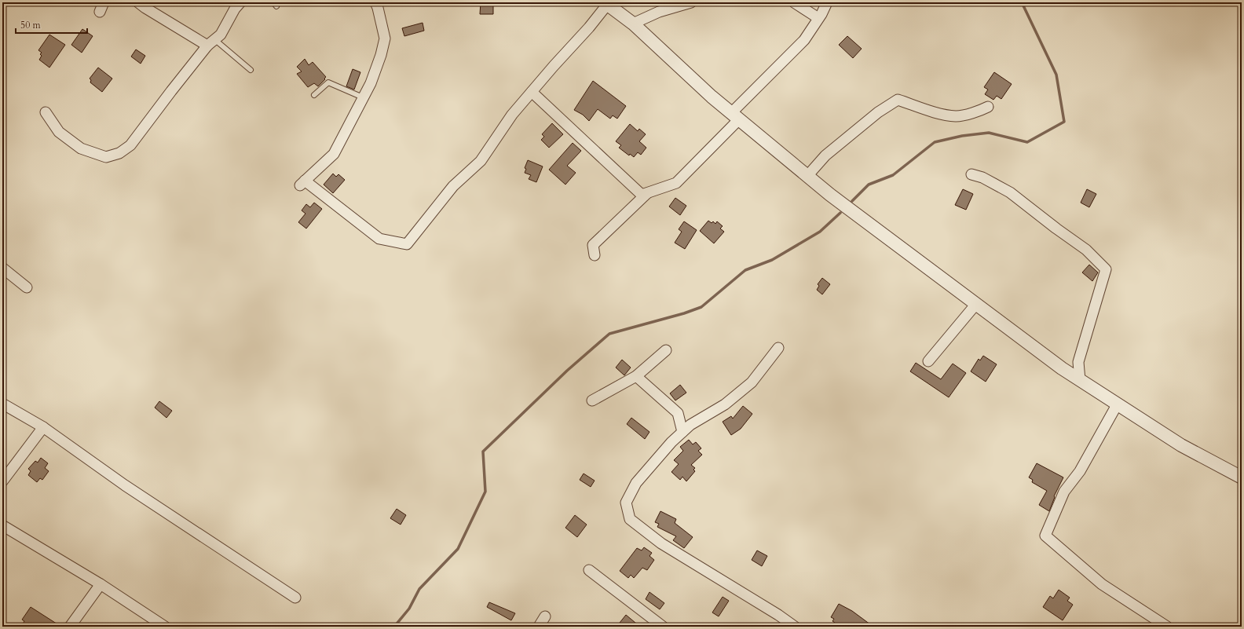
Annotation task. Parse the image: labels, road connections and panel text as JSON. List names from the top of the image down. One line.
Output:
{"scale_bar":"50 m"}
